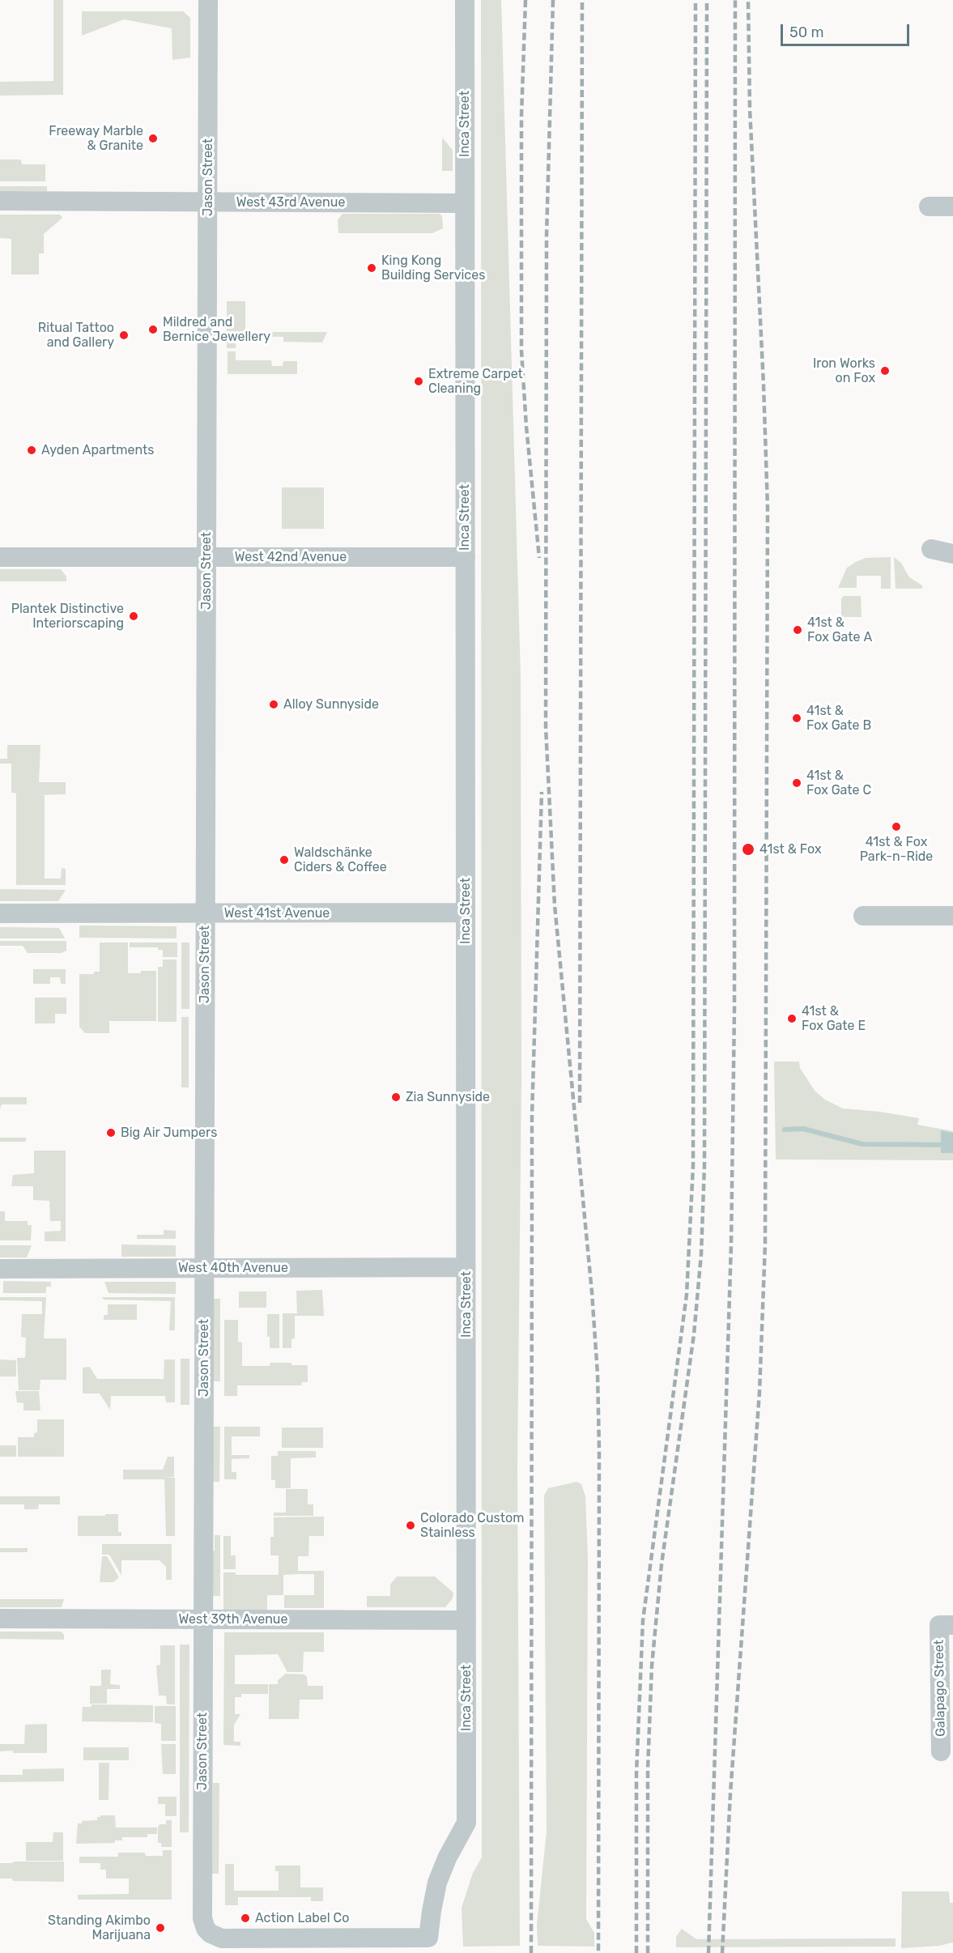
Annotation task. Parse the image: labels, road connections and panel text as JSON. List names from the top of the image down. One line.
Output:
{"streets":{"street":["Inca Street","Jason Street","West 43rd Avenue","West 42nd Avenue","West 41st Avenue","West 40th Avenue","West 39th Avenue","Galapago Street"]},"crossings":[["Inca Street","Jason Street"],["Inca Street","West 43rd Avenue"],["Inca Street","West 42nd Avenue"],["Inca Street","West 41st Avenue"],["Inca Street","West 40th Avenue"],["Inca Street","West 39th Avenue"],["Jason Street","West 43rd Avenue"],["Jason Street","West 42nd Avenue"],["Jason Street","West 41st Avenue"],["Jason Street","West 40th Avenue"],["Jason Street","West 39th Avenue"]],"places":["Freeway Marble & Granite","King Kong Building Services","Mildred and Bernice Jewellery","Ritual Tattoo and Gallery","Iron Works on Fox","Extreme Carpet Cleaning","Ayden Apartments","Plantek Distinctive Interiorscaping","41st & Fox Gate A","Alloy Sunnyside","41st & Fox Gate B","41st & Fox Gate C","41st & Fox Park-n-Ride","41st & Fox","Waldschänke Ciders & Coffee","41st & Fox Gate E","Zia Sunnyside","Big Air Jumpers","Colorado Custom Stainless","Action Label Co","Standing Akimbo Marijuana"],"scale_bar":"50 m"}
